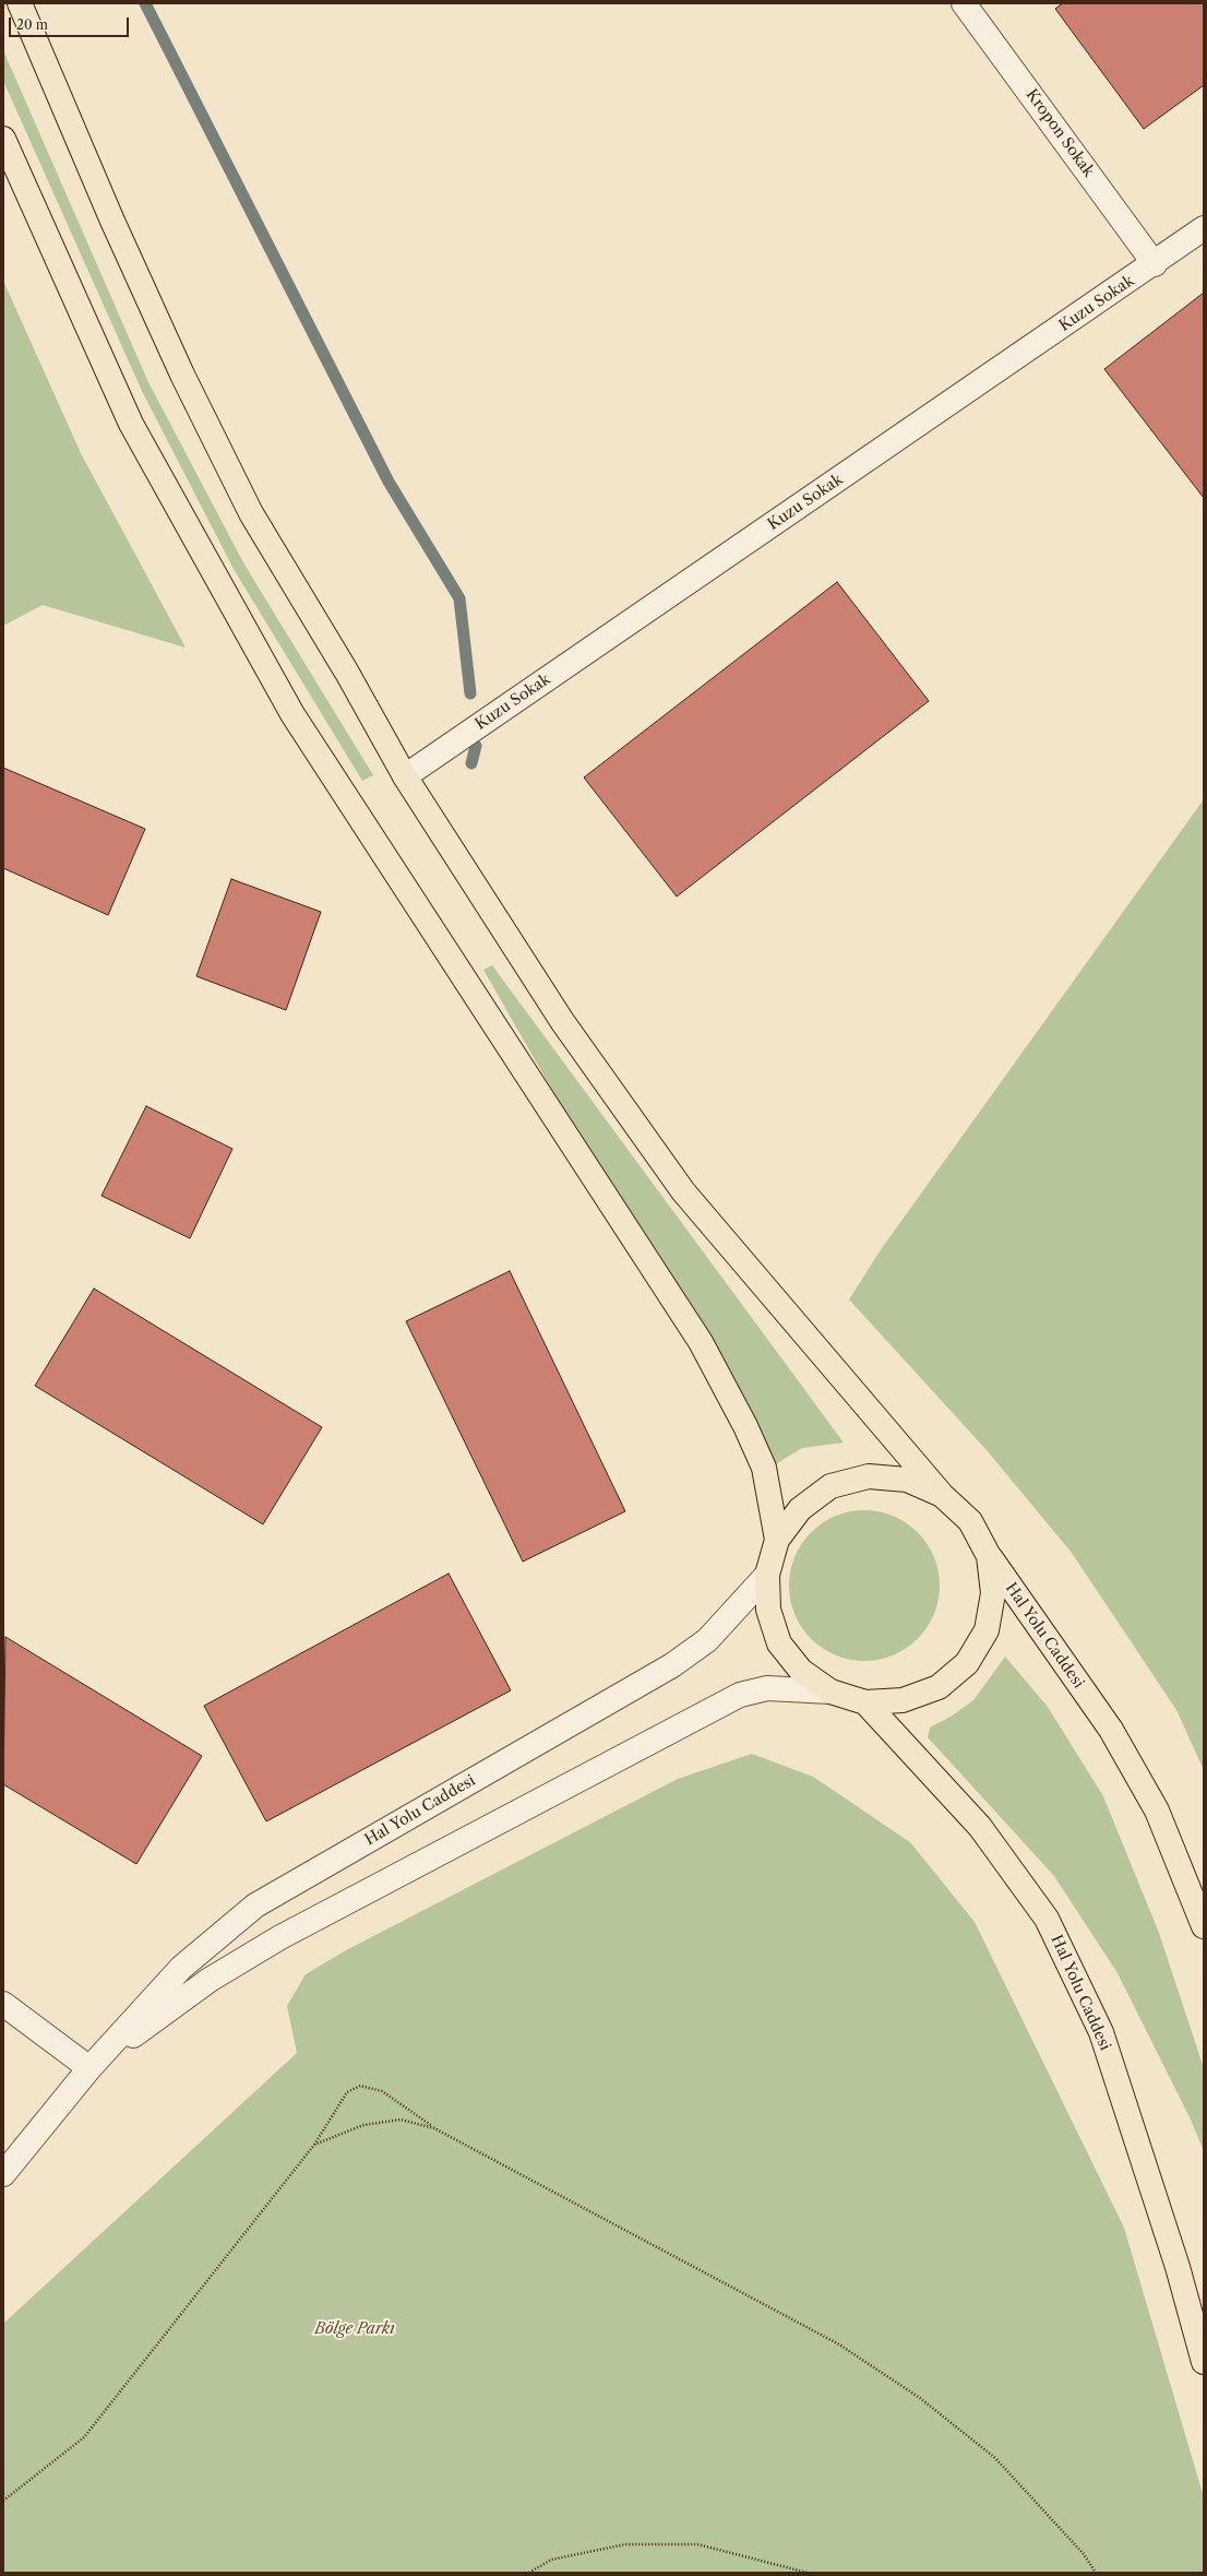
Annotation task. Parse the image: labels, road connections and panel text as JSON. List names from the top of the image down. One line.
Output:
{"streets":{"main road":["Hal Yolu Caddesi"],"street":["Kropon Sokak","Kuzu Sokak"]},"crossings":[["Kropon Sokak","Kuzu Sokak"]],"parks":["Bölge Parkı"],"scale_bar":"20 m"}
